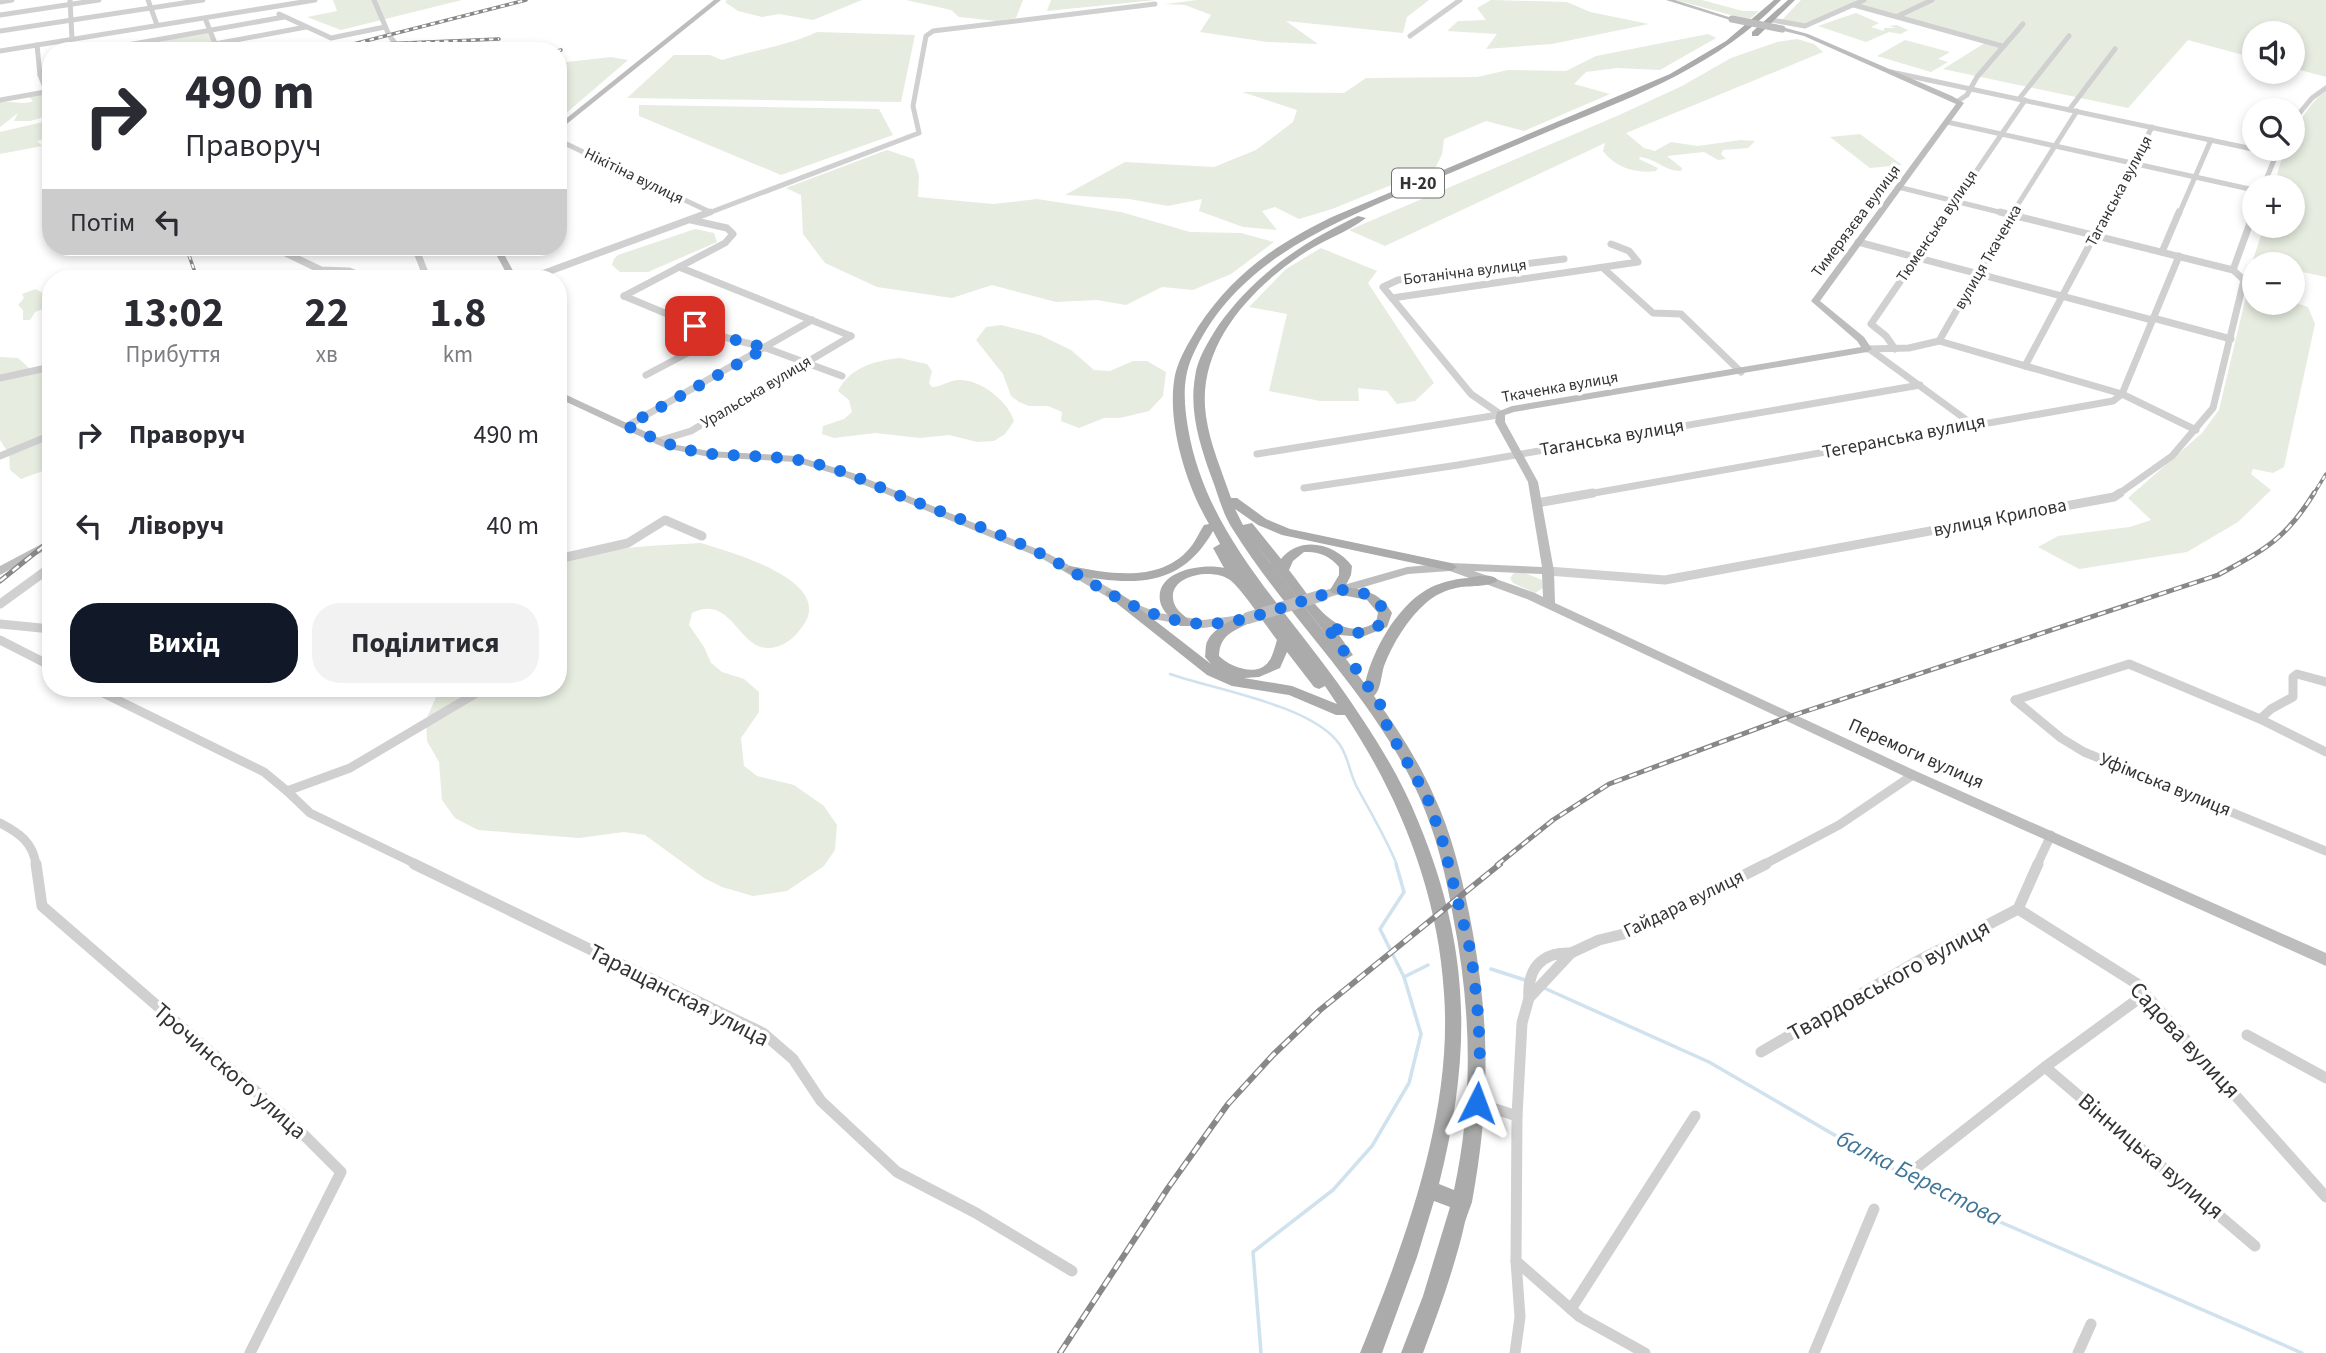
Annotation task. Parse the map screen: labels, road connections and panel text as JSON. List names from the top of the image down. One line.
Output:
{"streets":{"main road":["Н-20","Тимерязєва вулиця","Ткаченка вулиця","Перемоги вулиця"],"street":["Нікітіна вулиця","Таганська вулиця","Тюменська вулиця","вулиця Ткаченка","Ботанічна вулиця","Уральська вулиця","Тегеранська вулиця","вулиця Крилова","Уфімська вулиця","Гайдара вулиця","Твардовського вулиця","Таращанская улица","Садова вулиця","Трочинского улица","Вінницька вулиця"]},"crossings":[["Тимерязєва вулиця","Ткаченка вулиця"],["Перемоги вулиця","Гайдара вулиця"],["Твардовського вулиця","Садова вулиця"]],"water":["балка Берестова"],"page":{"map_buttons":["+","−"],"turn":["490 m","Праворуч"],"then":"Потім","eta":["13:02","Прибуття","22","хв","1.8","km"],"list":[{"name":"Праворуч","value":"490 m"},{"name":"Ліворуч","value":"40 m"}],"buttons":["Вихід","Поділитися"]}}
